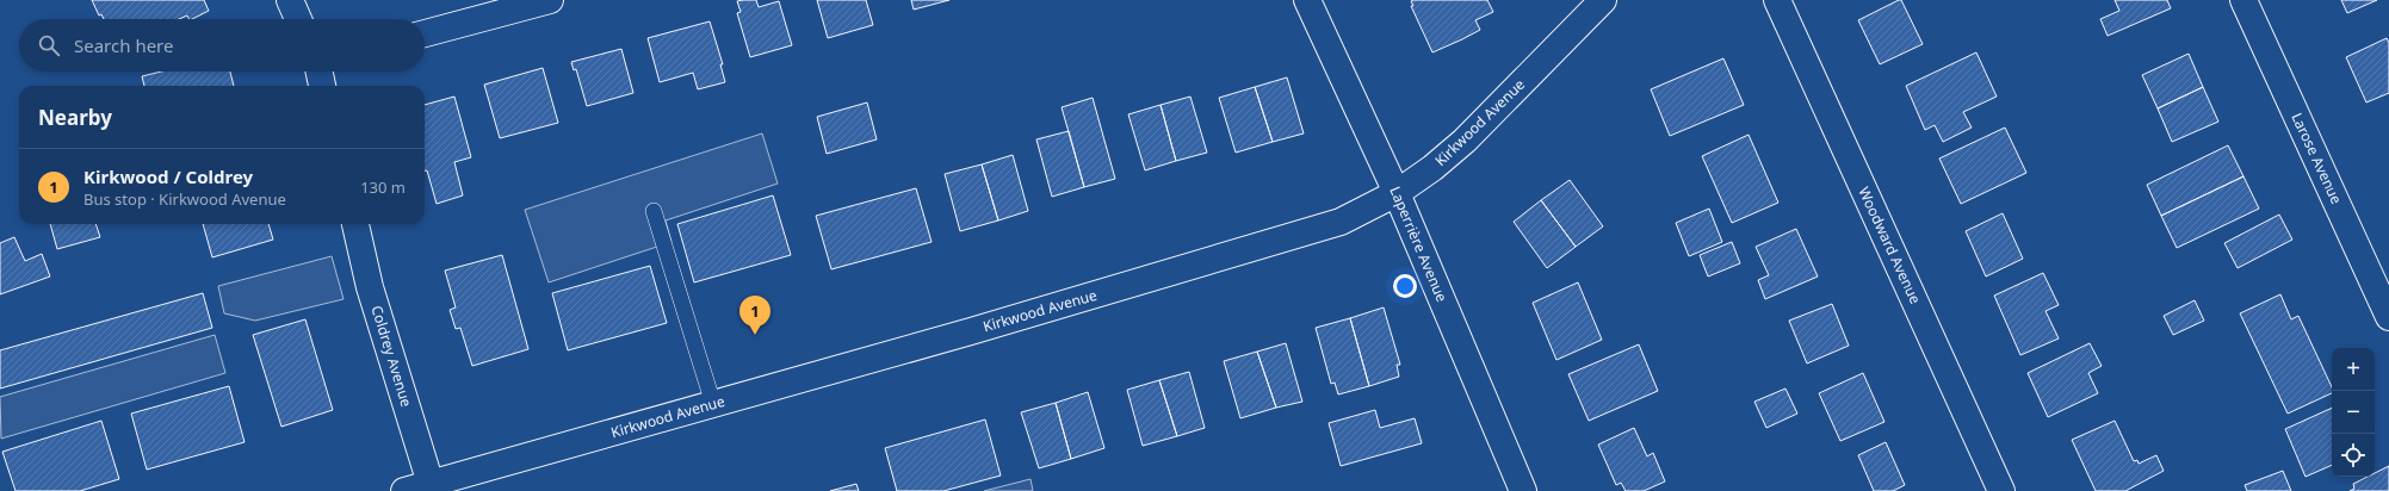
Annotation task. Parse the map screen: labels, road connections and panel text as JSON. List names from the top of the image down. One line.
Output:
{"streets":{"street":["Kirkwood Avenue","Larose Avenue","Laperrière Avenue","Woodward Avenue","Coldrey Avenue"]},"crossings":[["Kirkwood Avenue","Laperrière Avenue"],["Kirkwood Avenue","Coldrey Avenue"]],"page":{"search":"Search here","heading":"Nearby","list":[{"mark":"1","name":"Kirkwood / Coldrey","note":"Bus stop · Kirkwood Avenue","value":"130 m"}],"pins":"1","map_buttons":["+","−"]}}
